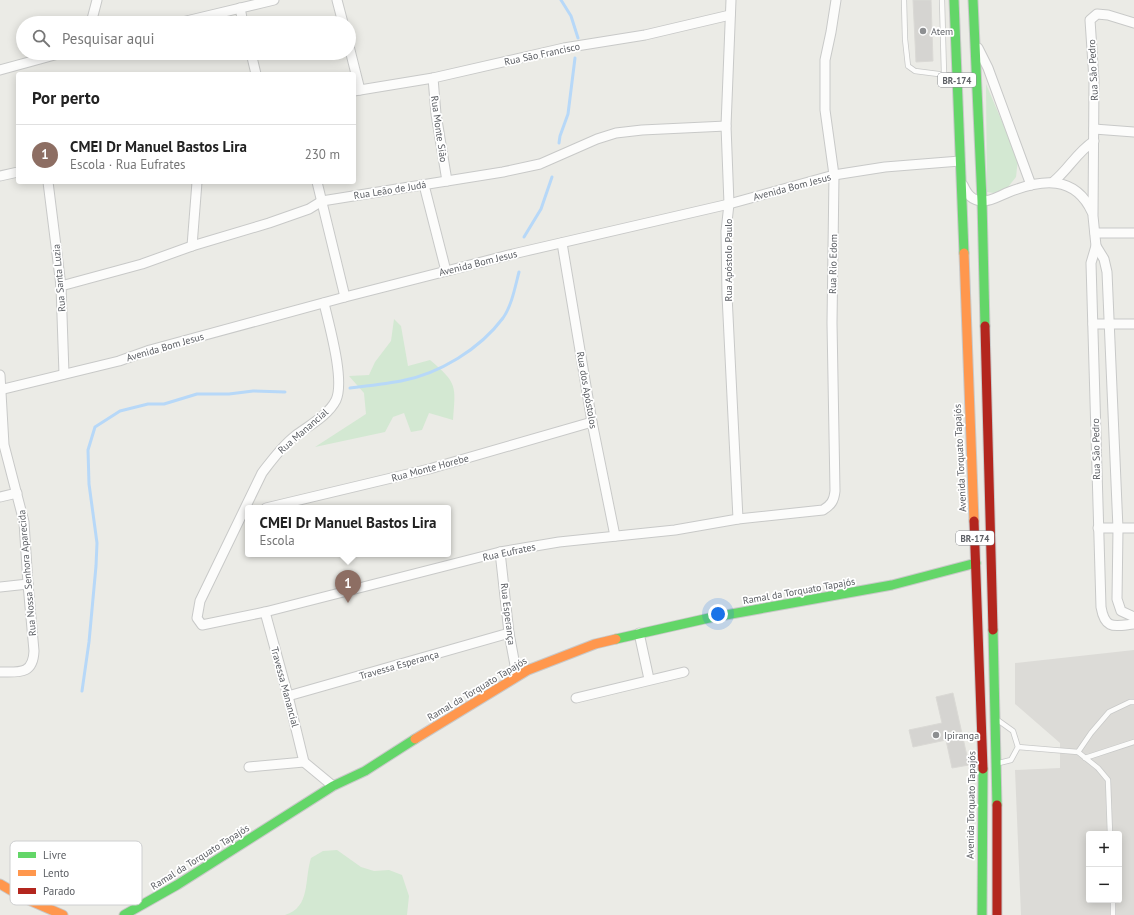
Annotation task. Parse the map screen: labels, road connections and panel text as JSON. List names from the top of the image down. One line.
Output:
{"streets":{"main road":["BR-174","Avenida Torquato Tapajós","Ramal da Torquato Tapajós"],"street":["Rua São Francisco","Rua São Pedro","Rua Monte Sião","Avenida Bom Jesus","Rua Leão de Judá","Rua Apóstolo Paulo","Rua Rio Edom","Rua Santa Luzia","Rua dos Apóstolos","Rua Manancial","Rua Monte Horebe","Rua Eufrates","Rua Nossa Senhora Aparecida","Rua Esperança","Travessa Esperança","Travessa Manancial"]},"crossings":[["Rua São Francisco","Rua Monte Sião"],["Rua São Francisco","Rua Apóstolo Paulo"],["Rua Monte Sião","Rua Leão de Judá"],["Avenida Bom Jesus","Rua Apóstolo Paulo"],["Avenida Bom Jesus","Rua Rio Edom"],["Avenida Bom Jesus","Rua Santa Luzia"],["Avenida Bom Jesus","Rua dos Apóstolos"],["Avenida Bom Jesus","Rua Manancial"],["Avenida Bom Jesus","Avenida Torquato Tapajós"],["Avenida Bom Jesus","Rua Nossa Senhora Aparecida"],["Rua Leão de Judá","Rua Apóstolo Paulo"],["Rua Leão de Judá","Rua Santa Luzia"],["Rua Apóstolo Paulo","Rua Eufrates"],["Rua Rio Edom","Rua Eufrates"],["Rua dos Apóstolos","Rua Monte Horebe"],["Rua dos Apóstolos","Rua Eufrates"],["Rua Manancial","Rua Eufrates"],["Avenida Torquato Tapajós","Ramal da Torquato Tapajós"],["Rua Eufrates","Rua Esperança"],["Rua Eufrates","Travessa Manancial"],["Ramal da Torquato Tapajós","Rua Esperança"],["Rua Esperança","Travessa Esperança"],["Travessa Esperança","Travessa Manancial"]],"places":["Atem","Ipiranga"],"legend":["Livre","Lento","Parado"],"page":{"search":"Pesquisar aqui","heading":"Por perto","list":[{"mark":"1","name":"CMEI Dr Manuel Bastos Lira","note":"Escola · Rua Eufrates","value":"230 m"}],"popup":["CMEI Dr Manuel Bastos Lira","Escola"],"pins":"1","map_buttons":["+","−"]}}
